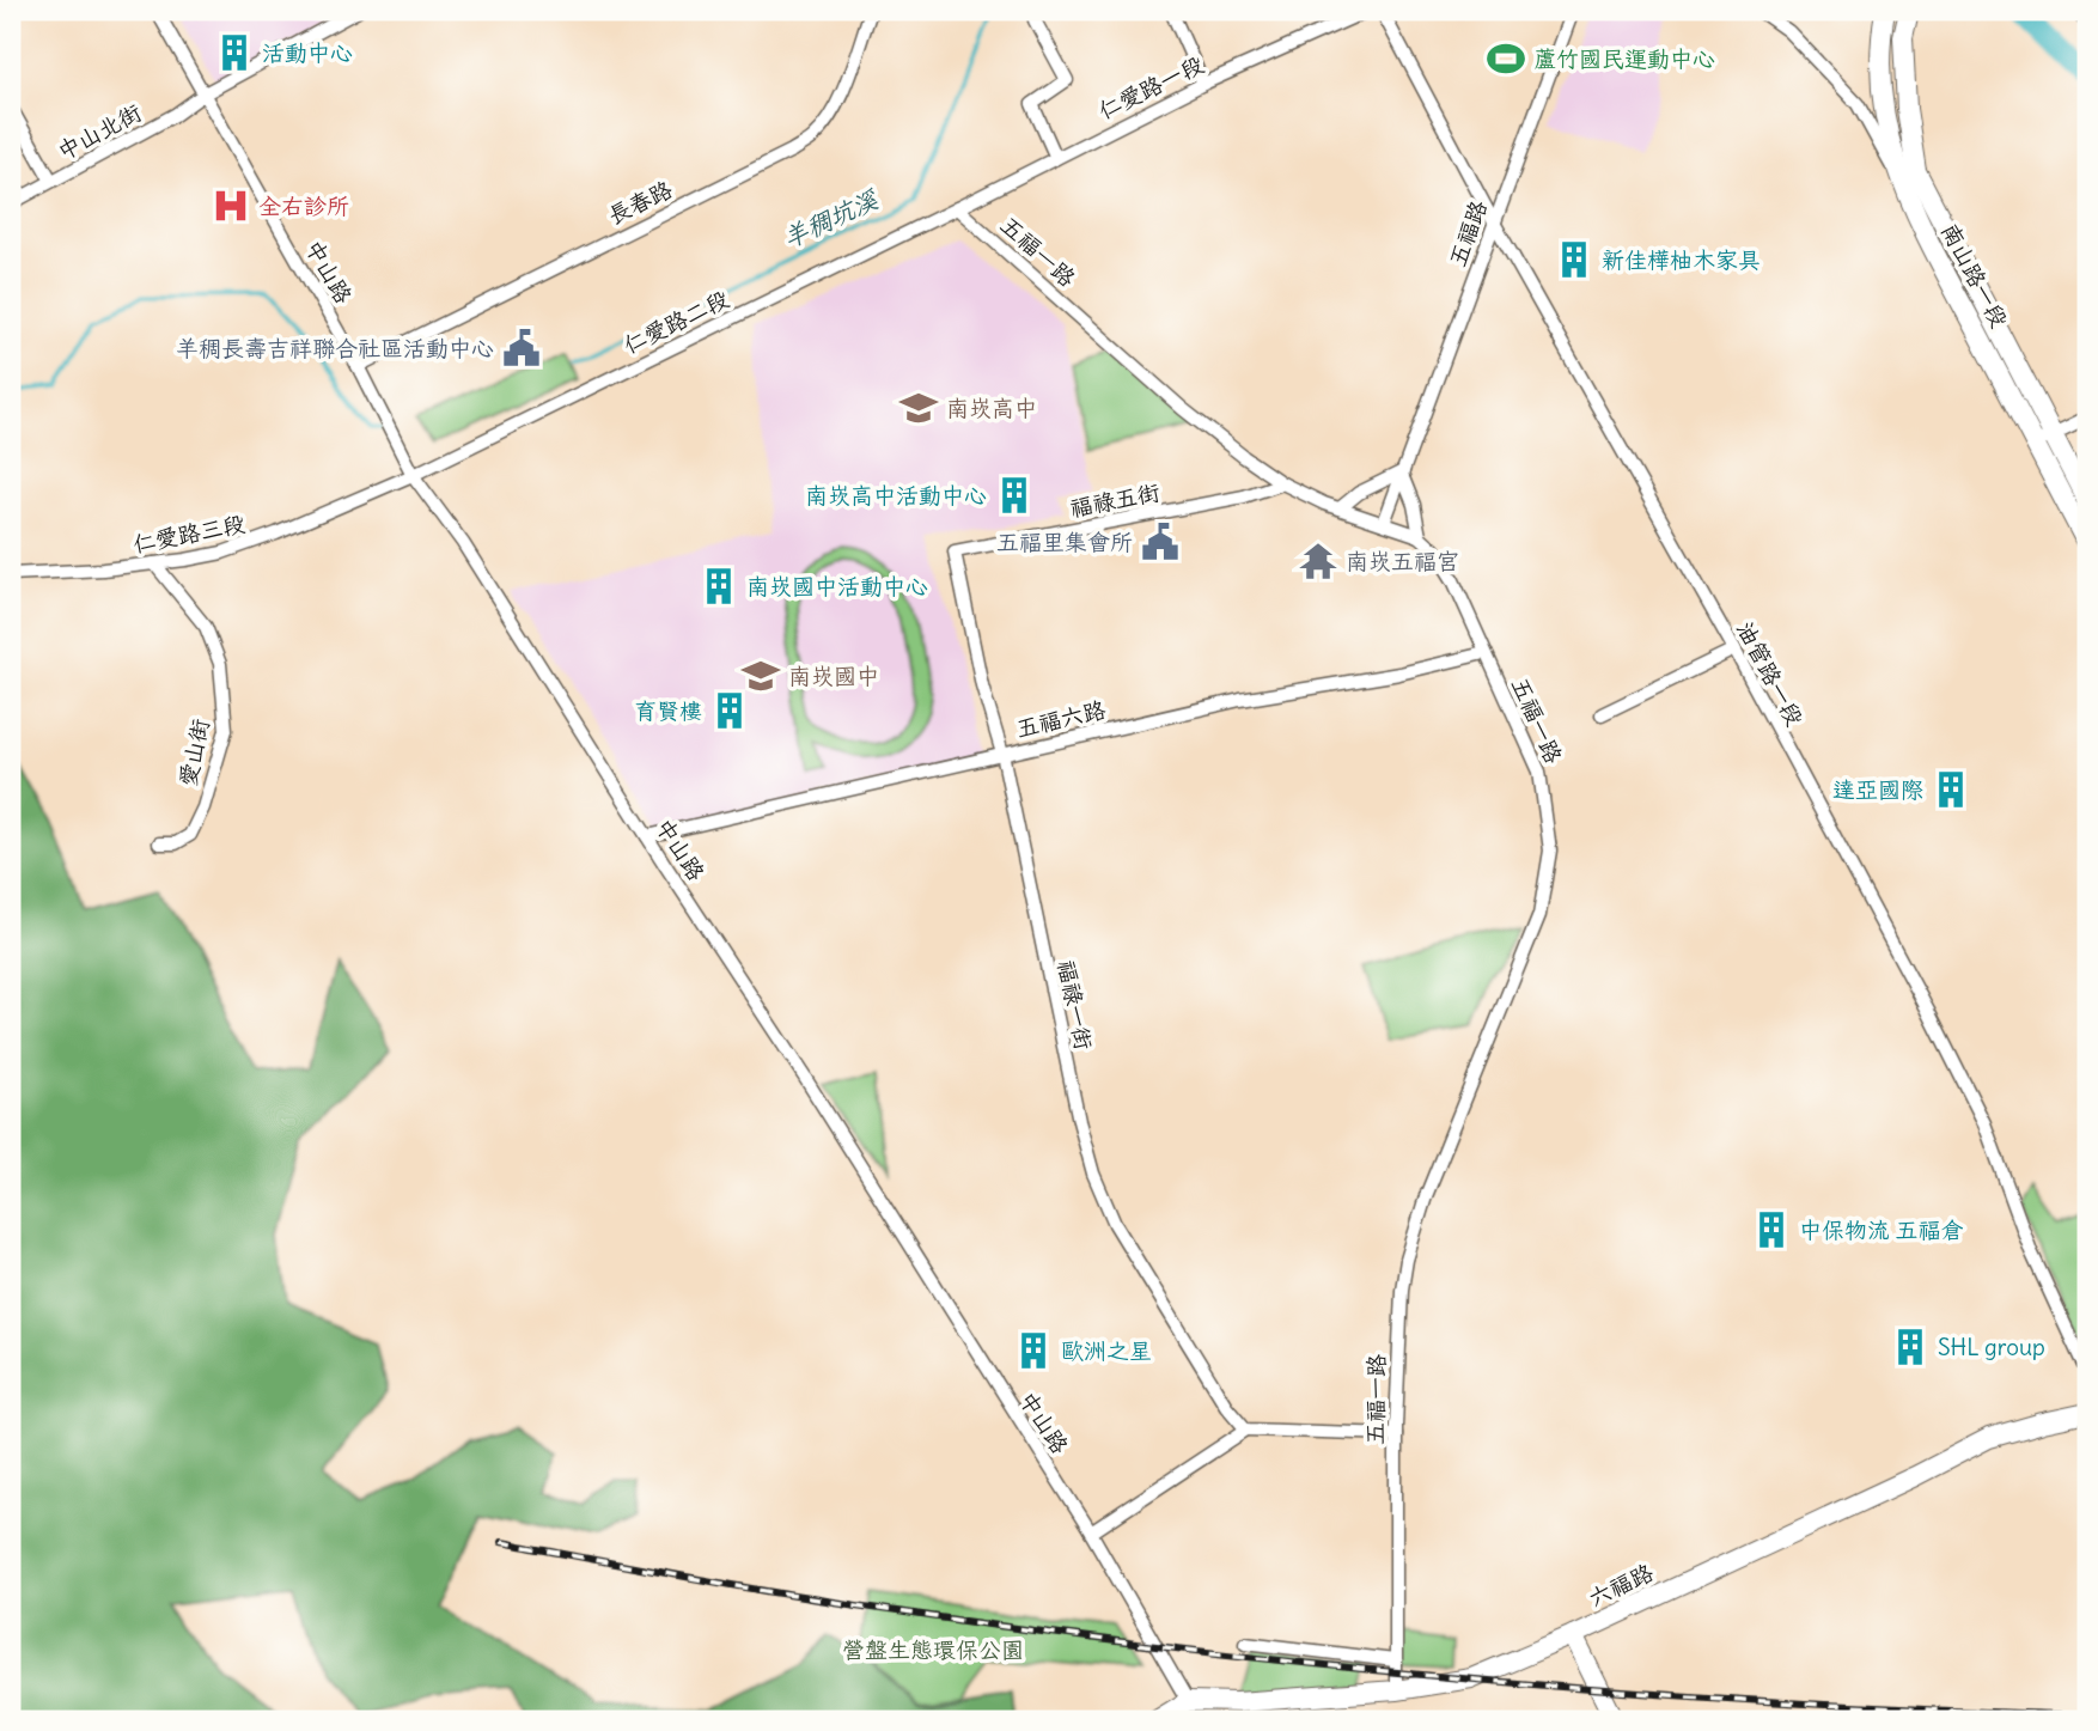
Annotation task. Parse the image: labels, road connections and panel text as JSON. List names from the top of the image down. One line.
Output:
{"streets":{"street":["仁愛路一段","中山北街","長春路","五福路","五福一路","中山路","南山路一段","仁愛路二段","福祿五街","仁愛路三段","油管路一段","五福六路","愛山街","福祿一街","六福路"]},"crossings":[["仁愛路一段","五福一路"],["仁愛路一段","仁愛路二段"],["中山北街","中山路"],["長春路","中山路"],["五福路","五福一路"],["五福路","油管路一段"],["五福一路","仁愛路二段"],["五福一路","福祿五街"],["五福一路","五福六路"],["五福一路","六福路"],["中山路","仁愛路二段"],["中山路","仁愛路三段"],["中山路","五福六路"],["中山路","六福路"],["仁愛路二段","仁愛路三段"],["福祿五街","福祿一街"],["仁愛路三段","愛山街"],["五福六路","福祿一街"]],"water":["羊稠坑溪"],"parks":["營盤生態環保公園"],"places":{"building":["活動中心","新佳樺柚木家具","南崁高中活動中心","南崁國中活動中心","育賢樓","達亞國際","中保物流 五福倉","SHL group","歐洲之星"],"sports":["蘆竹國民運動中心"],"hospital":["全右診所"],"public building":["羊稠長壽吉祥聯合社區活動中心","五福里集會所"],"school or university":["南崁高中","南崁國中"],"temple":["南崁五福宮"]}}
